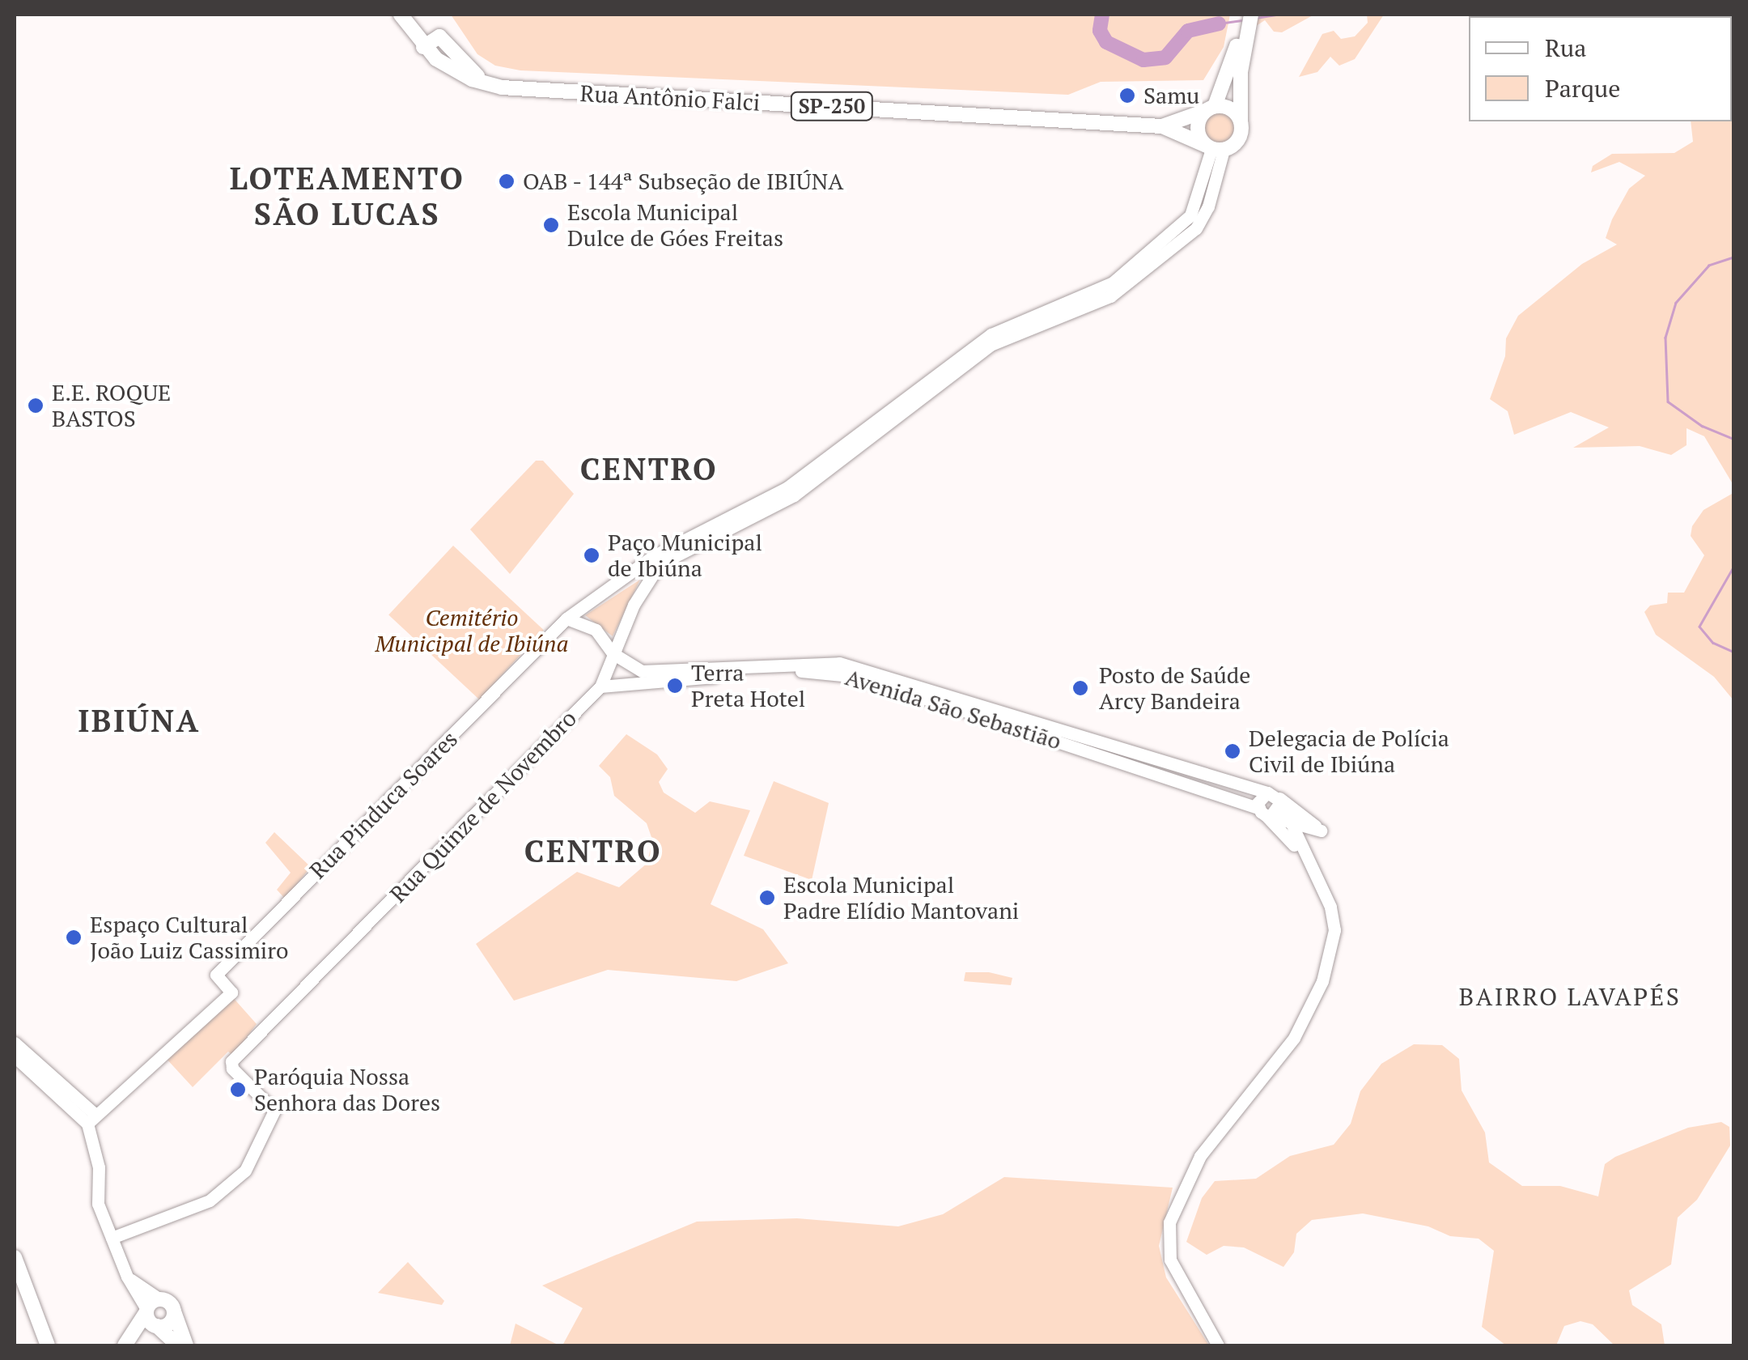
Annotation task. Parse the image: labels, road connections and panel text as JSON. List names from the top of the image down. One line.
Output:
{"streets":{"main road":["Rua Antônio Falci","SP-250","Avenida São Sebastião","Rua Pinduca Soares","Rua Quinze de Novembro"]},"crossings":[["Avenida São Sebastião","Rua Pinduca Soares"],["Avenida São Sebastião","Rua Quinze de Novembro"],["Rua Pinduca Soares","Rua Quinze de Novembro"]],"districts":["LOTEAMENTO SÃO LUCAS","CENTRO","IBIÚNA","CENTRO","BAIRRO LAVAPÉS"],"parks":["Cemitério Municipal de Ibiúna"],"places":["Samu","OAB - 144ª Subseção de IBIÚNA","Escola Municipal Dulce de Góes Freitas","E.E. ROQUE BASTOS","Paço Municipal de Ibiúna","Terra Preta Hotel","Posto de Saúde Arcy Bandeira","Delegacia de Polícia Civil de Ibiúna","Escola Municipal Padre Elídio Mantovani","Espaço Cultural João Luiz Cassimiro","Paróquia Nossa Senhora das Dores"],"legend":["Rua","Parque"]}
